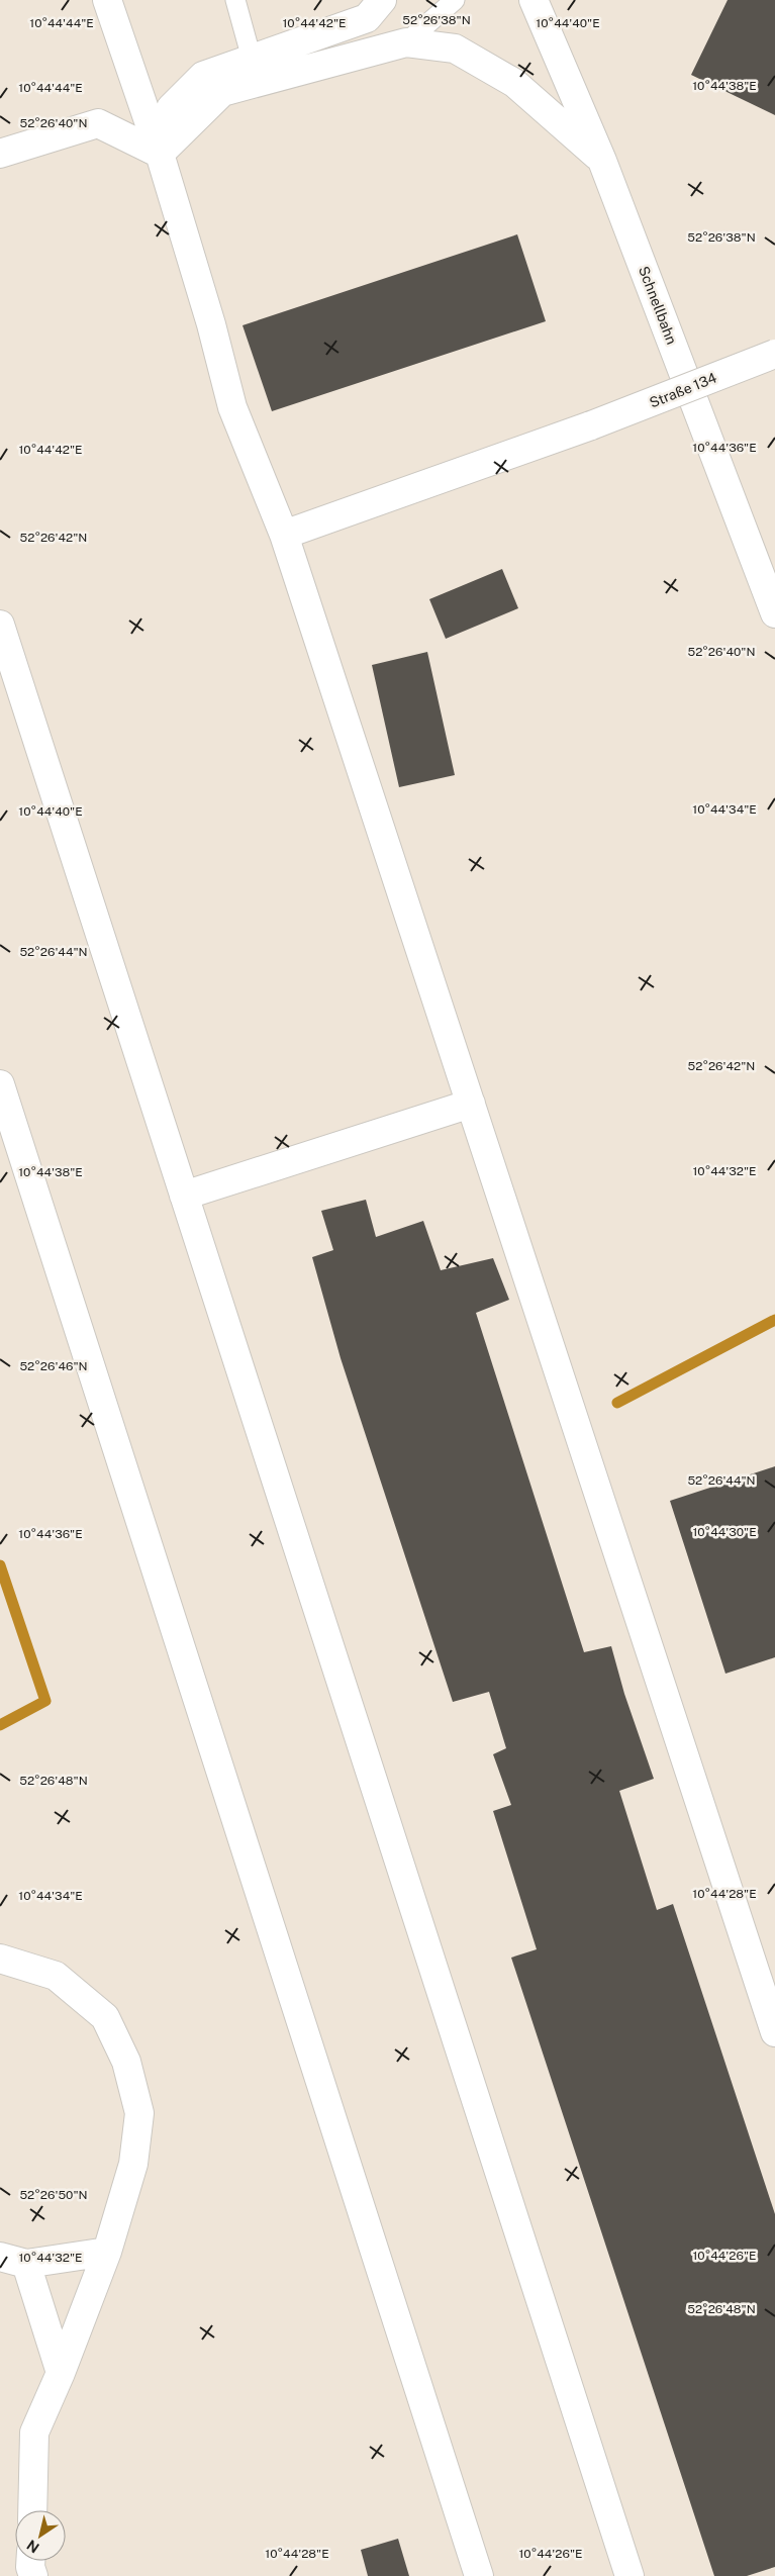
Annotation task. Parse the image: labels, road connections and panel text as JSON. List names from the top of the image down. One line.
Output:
{"streets":{"street":["Schnellbahn","Straße 134"]},"north":"bottom left","coordinates":["52°26'38\"N","10°44'44\"E","10°44'42\"E","10°44'40\"E","10°44'38\"E","52°26'40\"N","10°44'36\"E","52°26'42\"N","10°44'34\"E","52°26'44\"N","10°44'32\"E","52°26'46\"N","10°44'30\"E","52°26'48\"N","10°44'28\"E","52°26'50\"N","10°44'26\"E"]}
